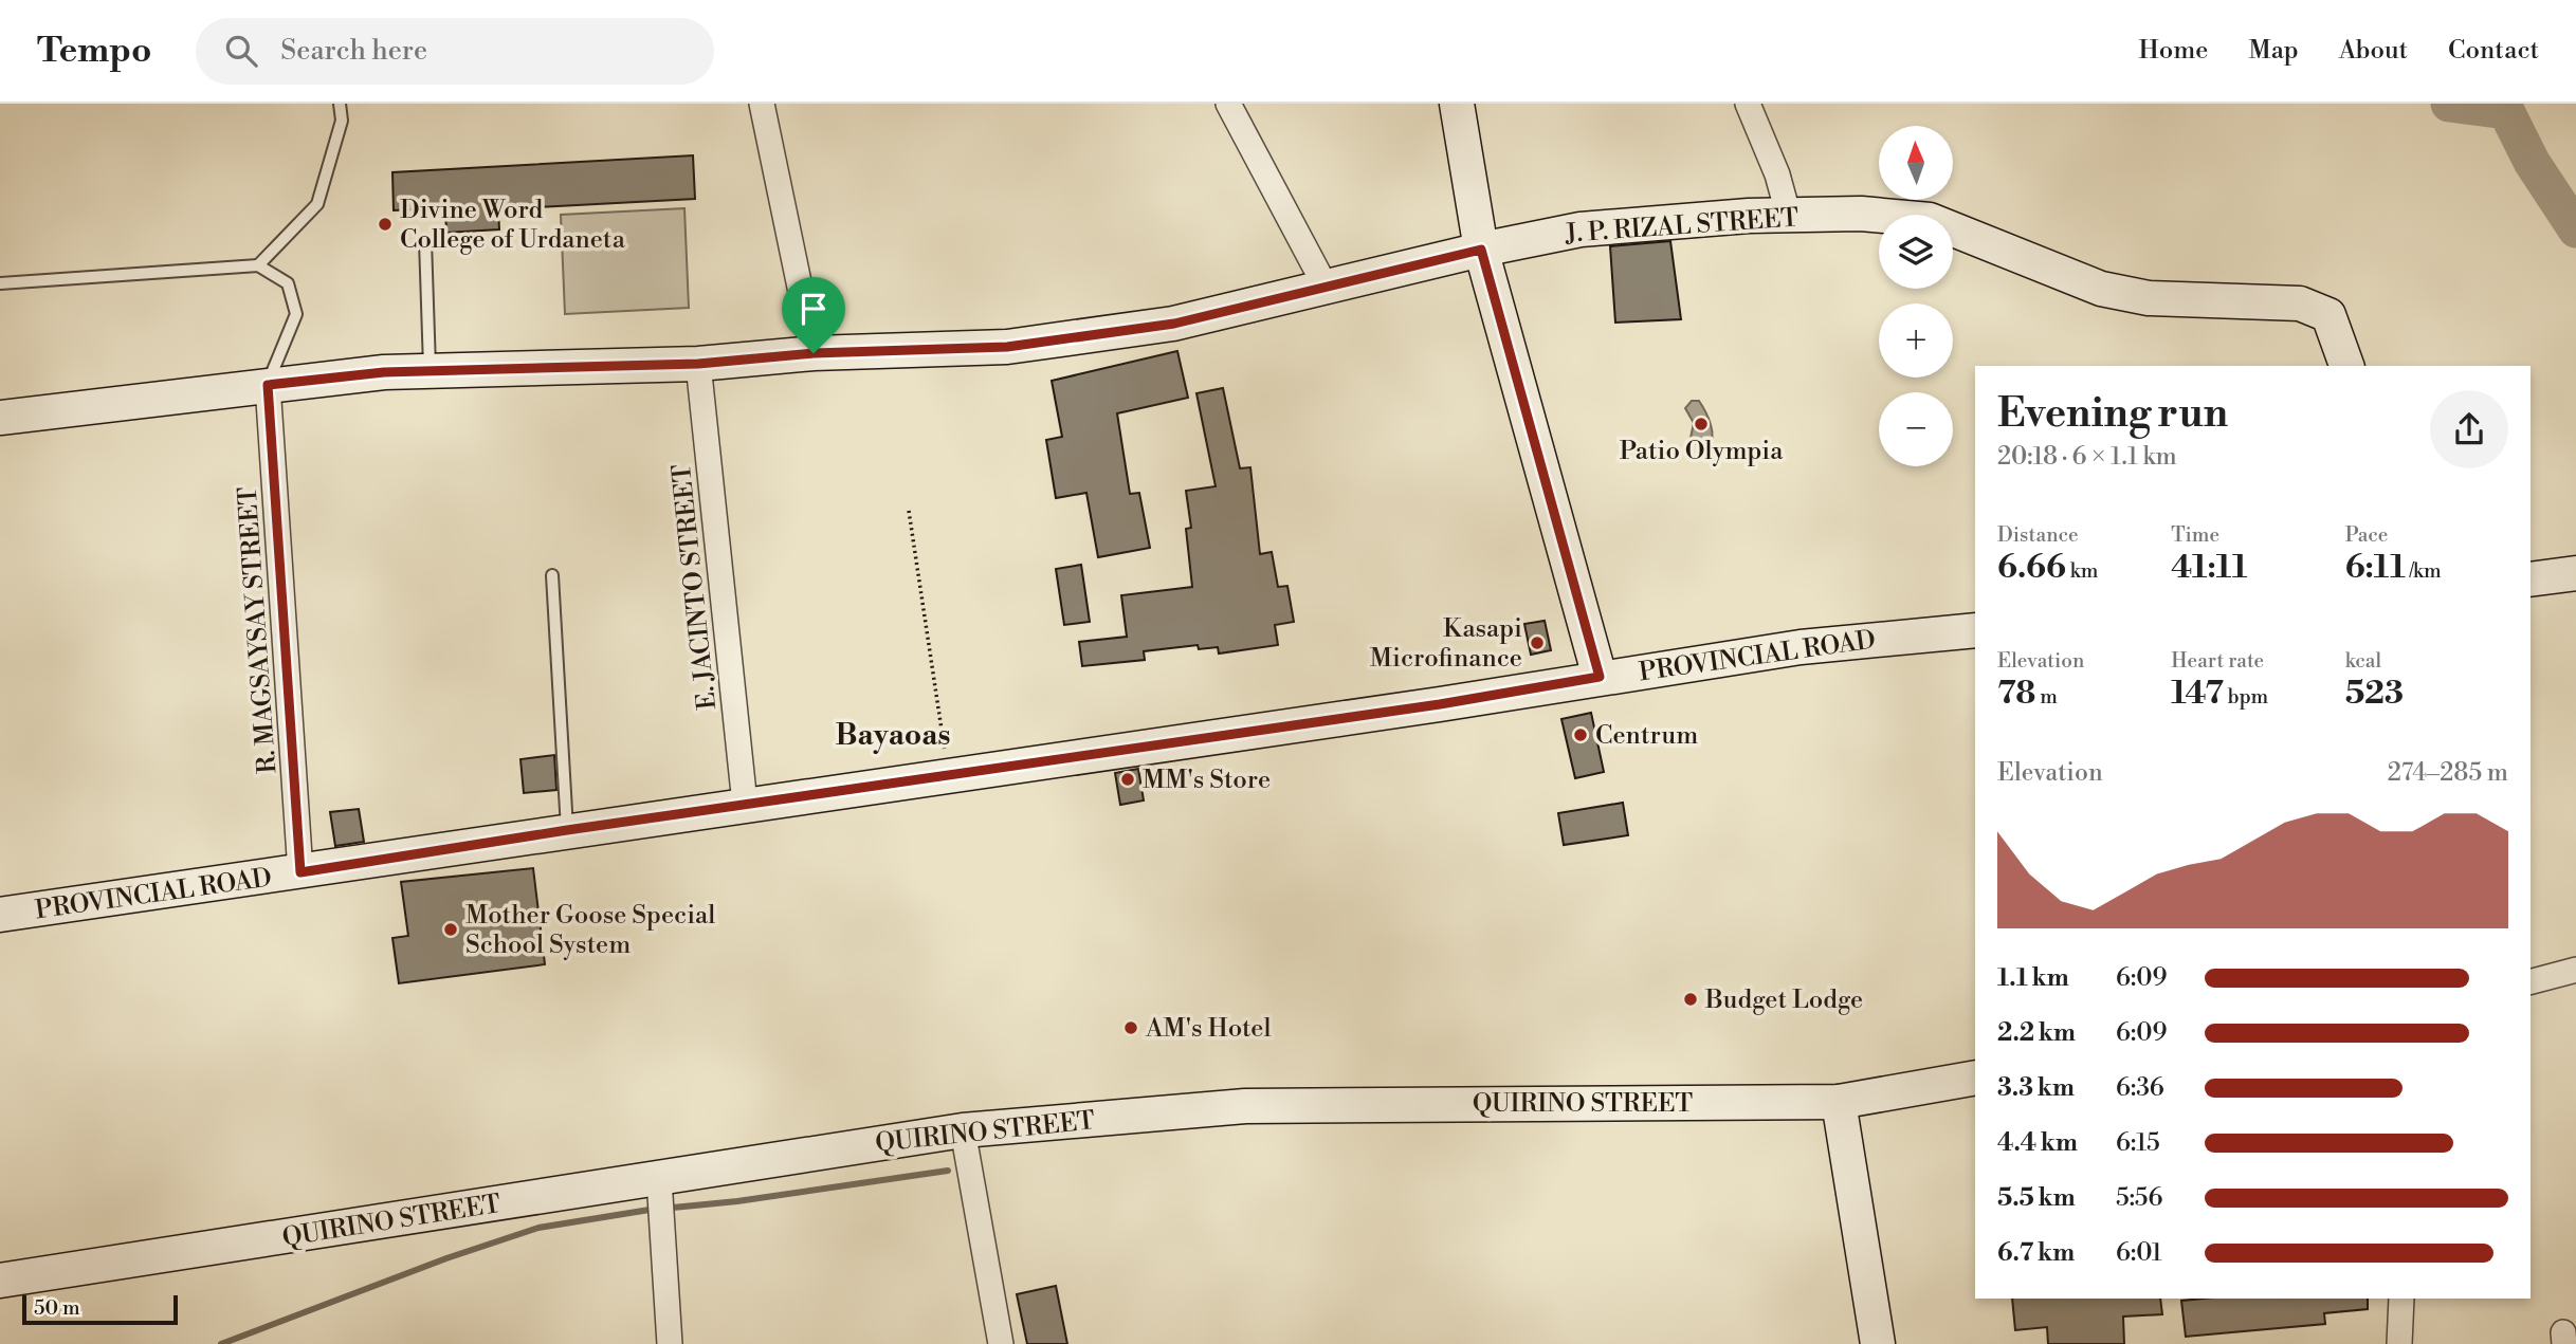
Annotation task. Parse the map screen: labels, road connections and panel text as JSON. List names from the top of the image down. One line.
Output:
{"streets":{"street":["J. P. RIZAL STREET","E. JACINTO STREET","R. MAGSAYSAY STREET","PROVINCIAL ROAD","QUIRINO STREET"]},"crossings":[["J. P. RIZAL STREET","E. JACINTO STREET"],["J. P. RIZAL STREET","R. MAGSAYSAY STREET"],["E. JACINTO STREET","PROVINCIAL ROAD"],["R. MAGSAYSAY STREET","PROVINCIAL ROAD"]],"districts":["Bayaoas"],"places":["Divine Word College of Urdaneta","Patio Olympia","Kasapi Microfinance","Centrum","MM's Store","Mother Goose Special School System","Budget Lodge","AM's Hotel"],"scale_bar":"50 m","north":"top","page":{"header":"Tempo","search":"Search here","nav":["Home","Map","About","Contact"],"map_buttons":["+","−"],"heading":["Evening run","20:18 · 6 × 1.1 km"],"stats":[["Distance","6.66 km"],["Time","41:11"],["Pace","6:11 /km"],["Elevation","78 m"],["Heart rate","147 bpm"],["kcal","523"]],"chart":["Elevation","274–285 m"],"list":[{"name":"1.1 km","note":"6:09"},{"name":"2.2 km","note":"6:09"},{"name":"3.3 km","note":"6:36"},{"name":"4.4 km","note":"6:15"},{"name":"5.5 km","note":"5:56"},{"name":"6.7 km","note":"6:01"}],"scale":"50 m"}}
